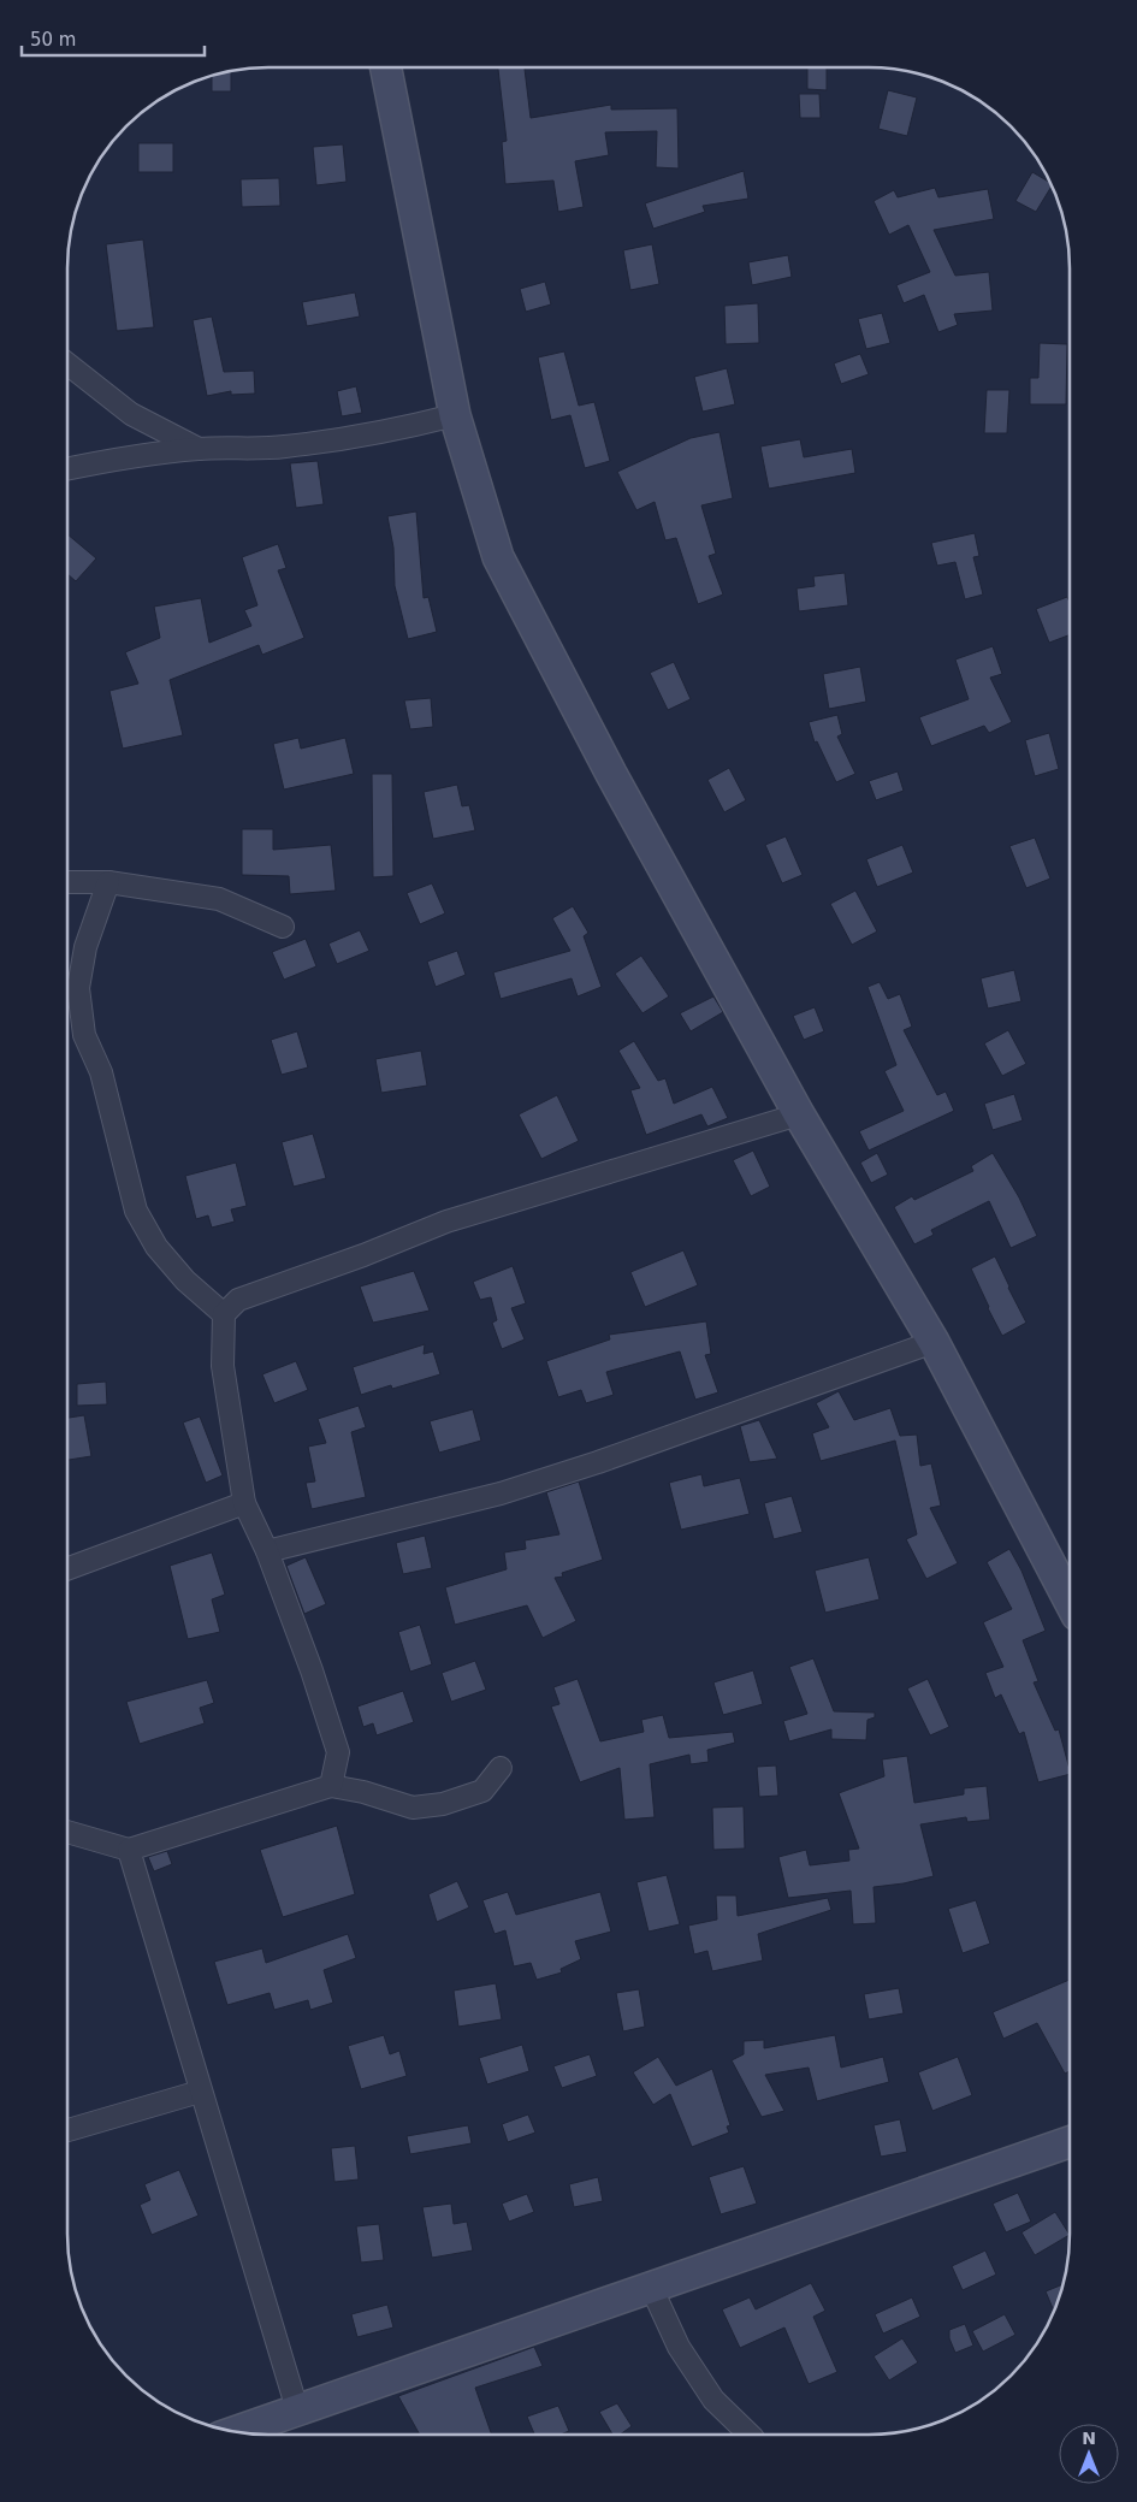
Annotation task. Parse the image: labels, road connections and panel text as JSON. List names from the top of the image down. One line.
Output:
{"scale_bar":"50 m","north":"top"}
